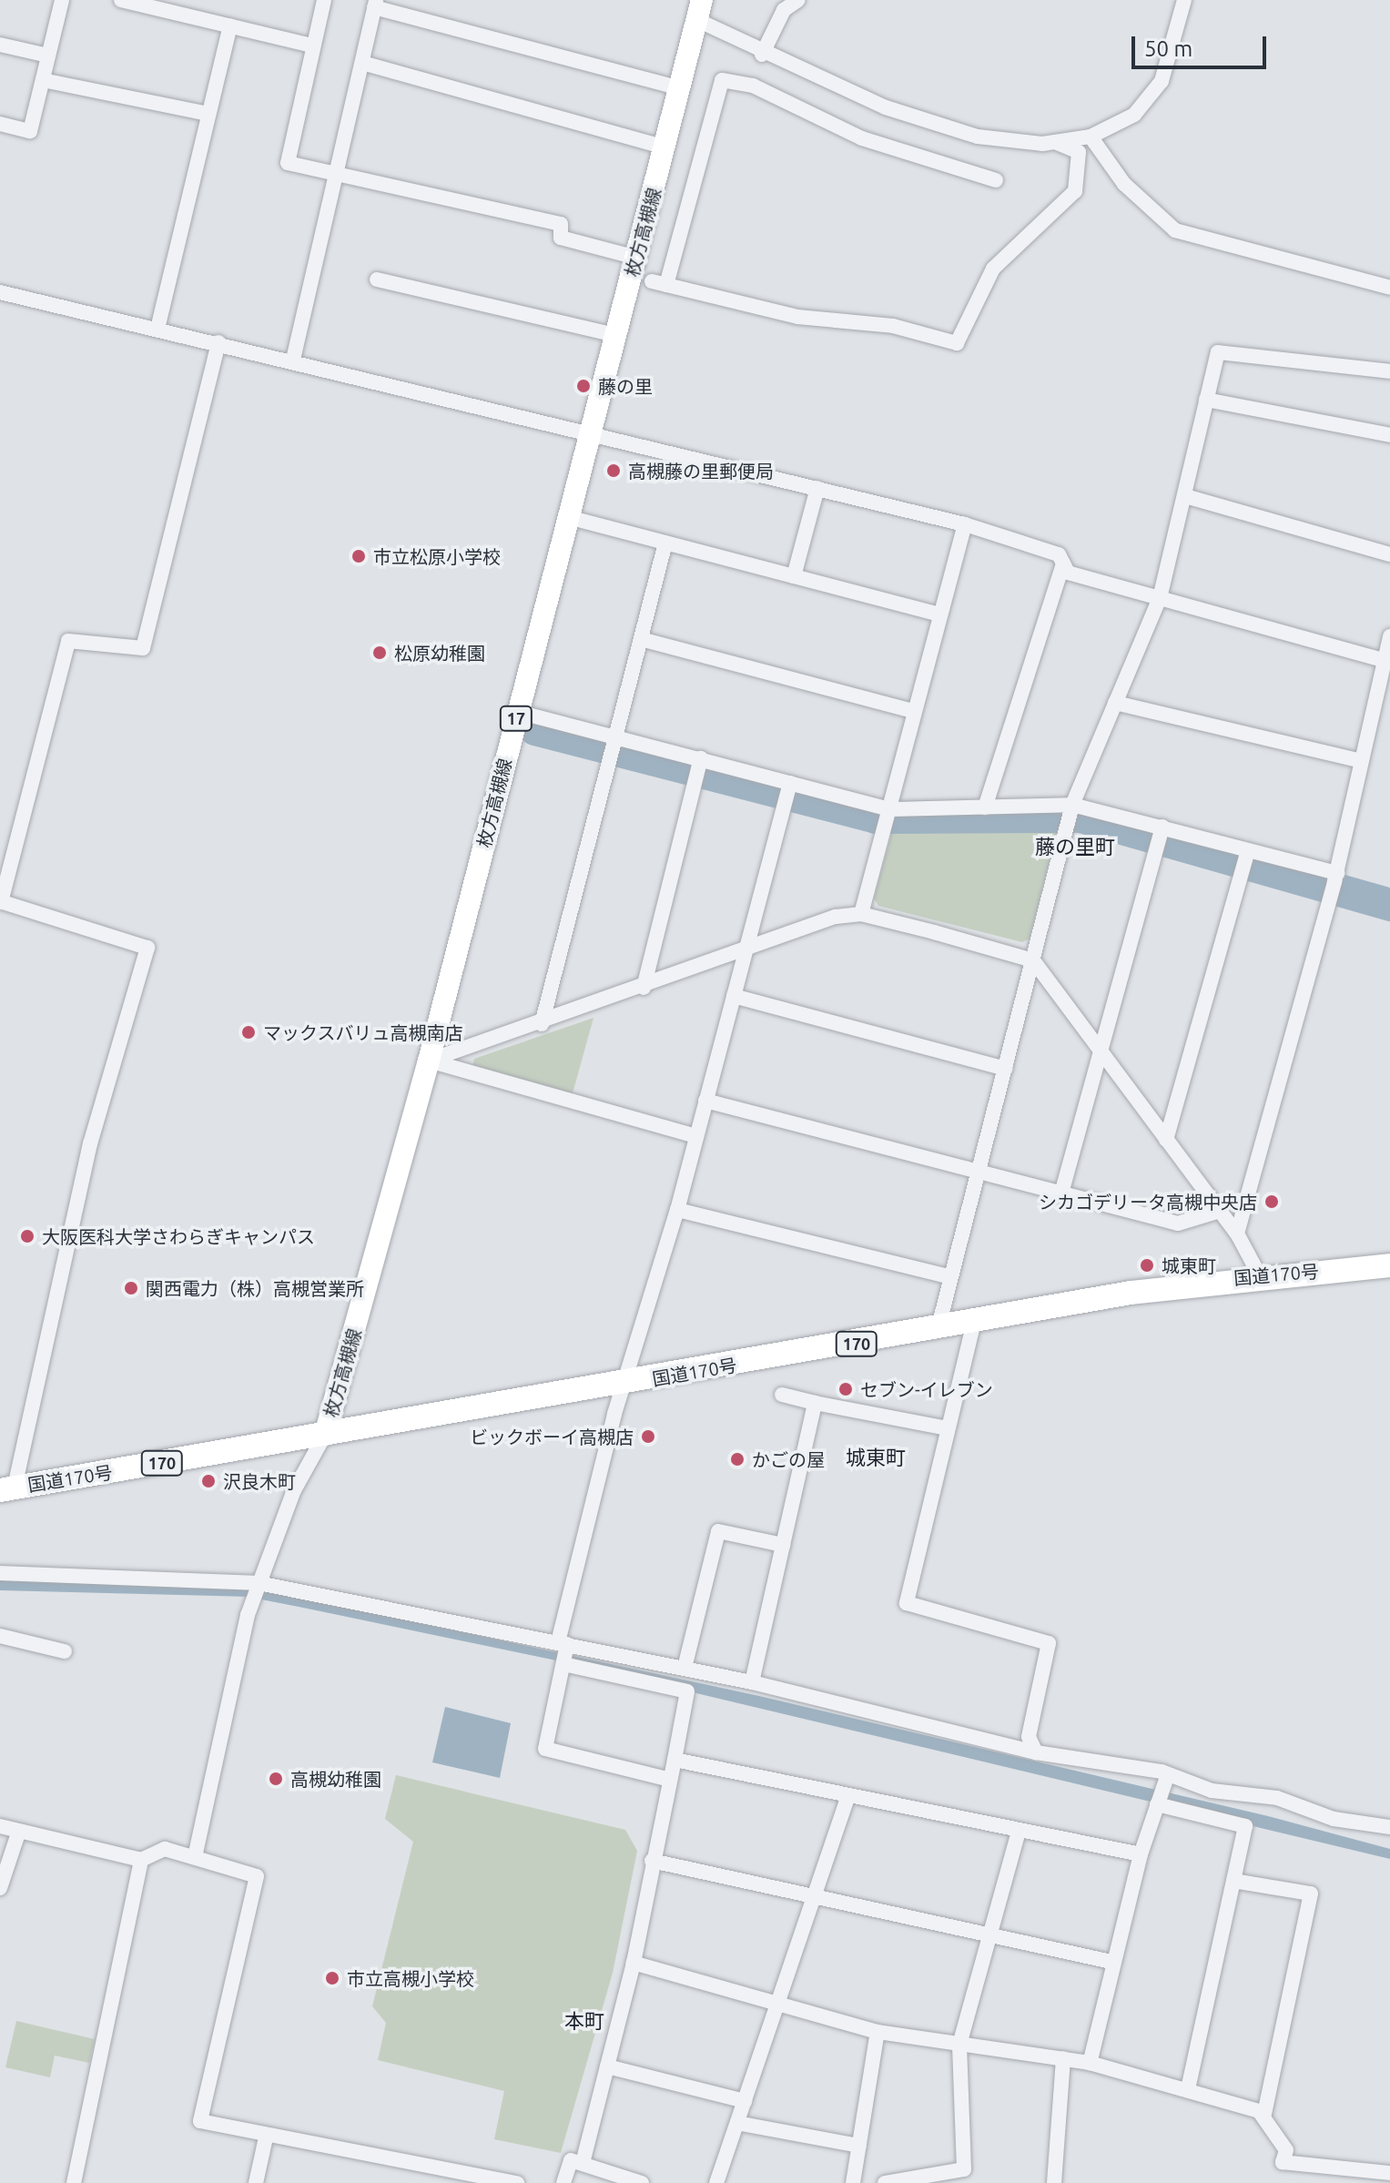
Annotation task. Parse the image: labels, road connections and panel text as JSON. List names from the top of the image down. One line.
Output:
{"streets":{"highway":["国道170号","170"],"main road":["枚方高槻線","17"]},"crossings":[["枚方高槻線","国道170号"]],"districts":["藤の里町","城東町","本町"],"places":["藤の里","高槻藤の里郵便局","市立松原小学校","松原幼稚園","マックスバリュ高槻南店","シカゴデリータ高槻中央店","大阪医科大学さわらぎキャンパス","城東町","関西電力（株）高槻営業所","セブン-イレブン","ビックボーイ高槻店","かごの屋","沢良木町","高槻幼稚園","市立高槻小学校"],"scale_bar":"50 m"}
